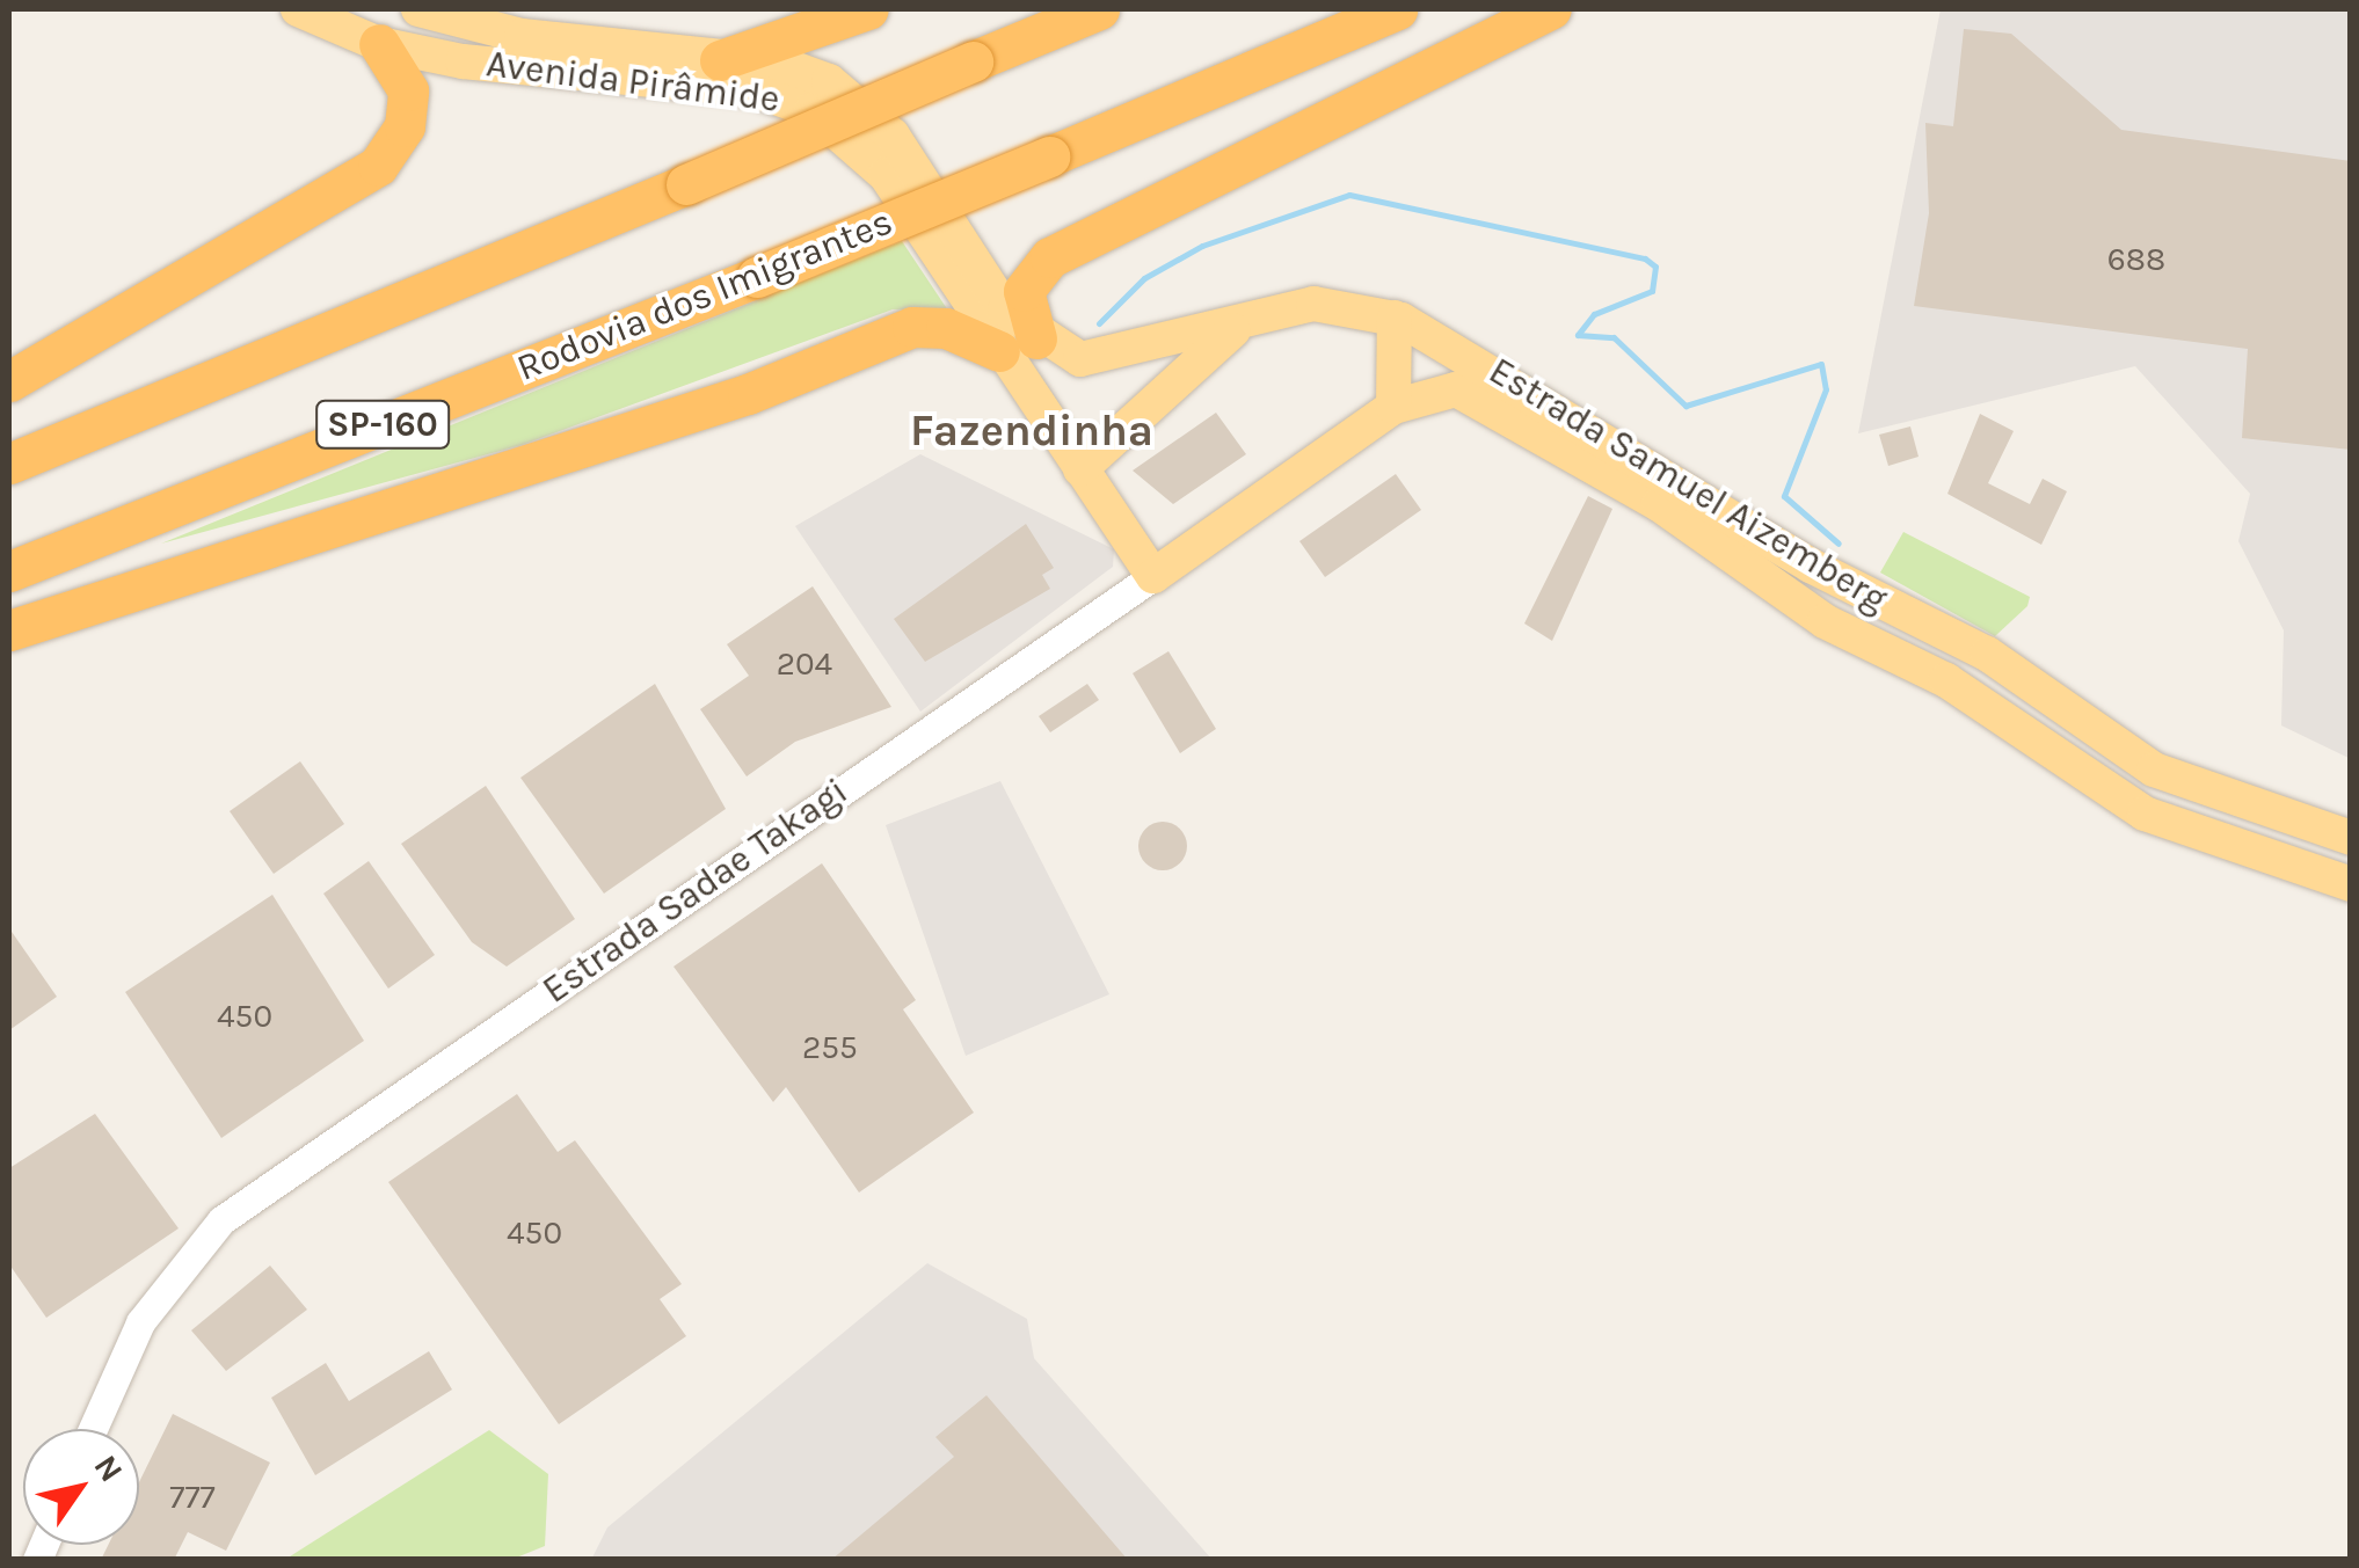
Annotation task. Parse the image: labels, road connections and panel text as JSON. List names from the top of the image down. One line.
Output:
{"streets":{"highway":["Rodovia dos Imigrantes","SP-160"],"main road":["Avenida Pirâmide","Estrada Samuel Aizemberg","Estrada Sadae Takagi"]},"crossings":[["Avenida Pirâmide","Estrada Samuel Aizemberg"],["Avenida Pirâmide","Estrada Sadae Takagi"],["Estrada Samuel Aizemberg","Estrada Sadae Takagi"]],"districts":["Fazendinha"],"house_numbers":["688","204","450","255","450","777"],"north":"top right"}
